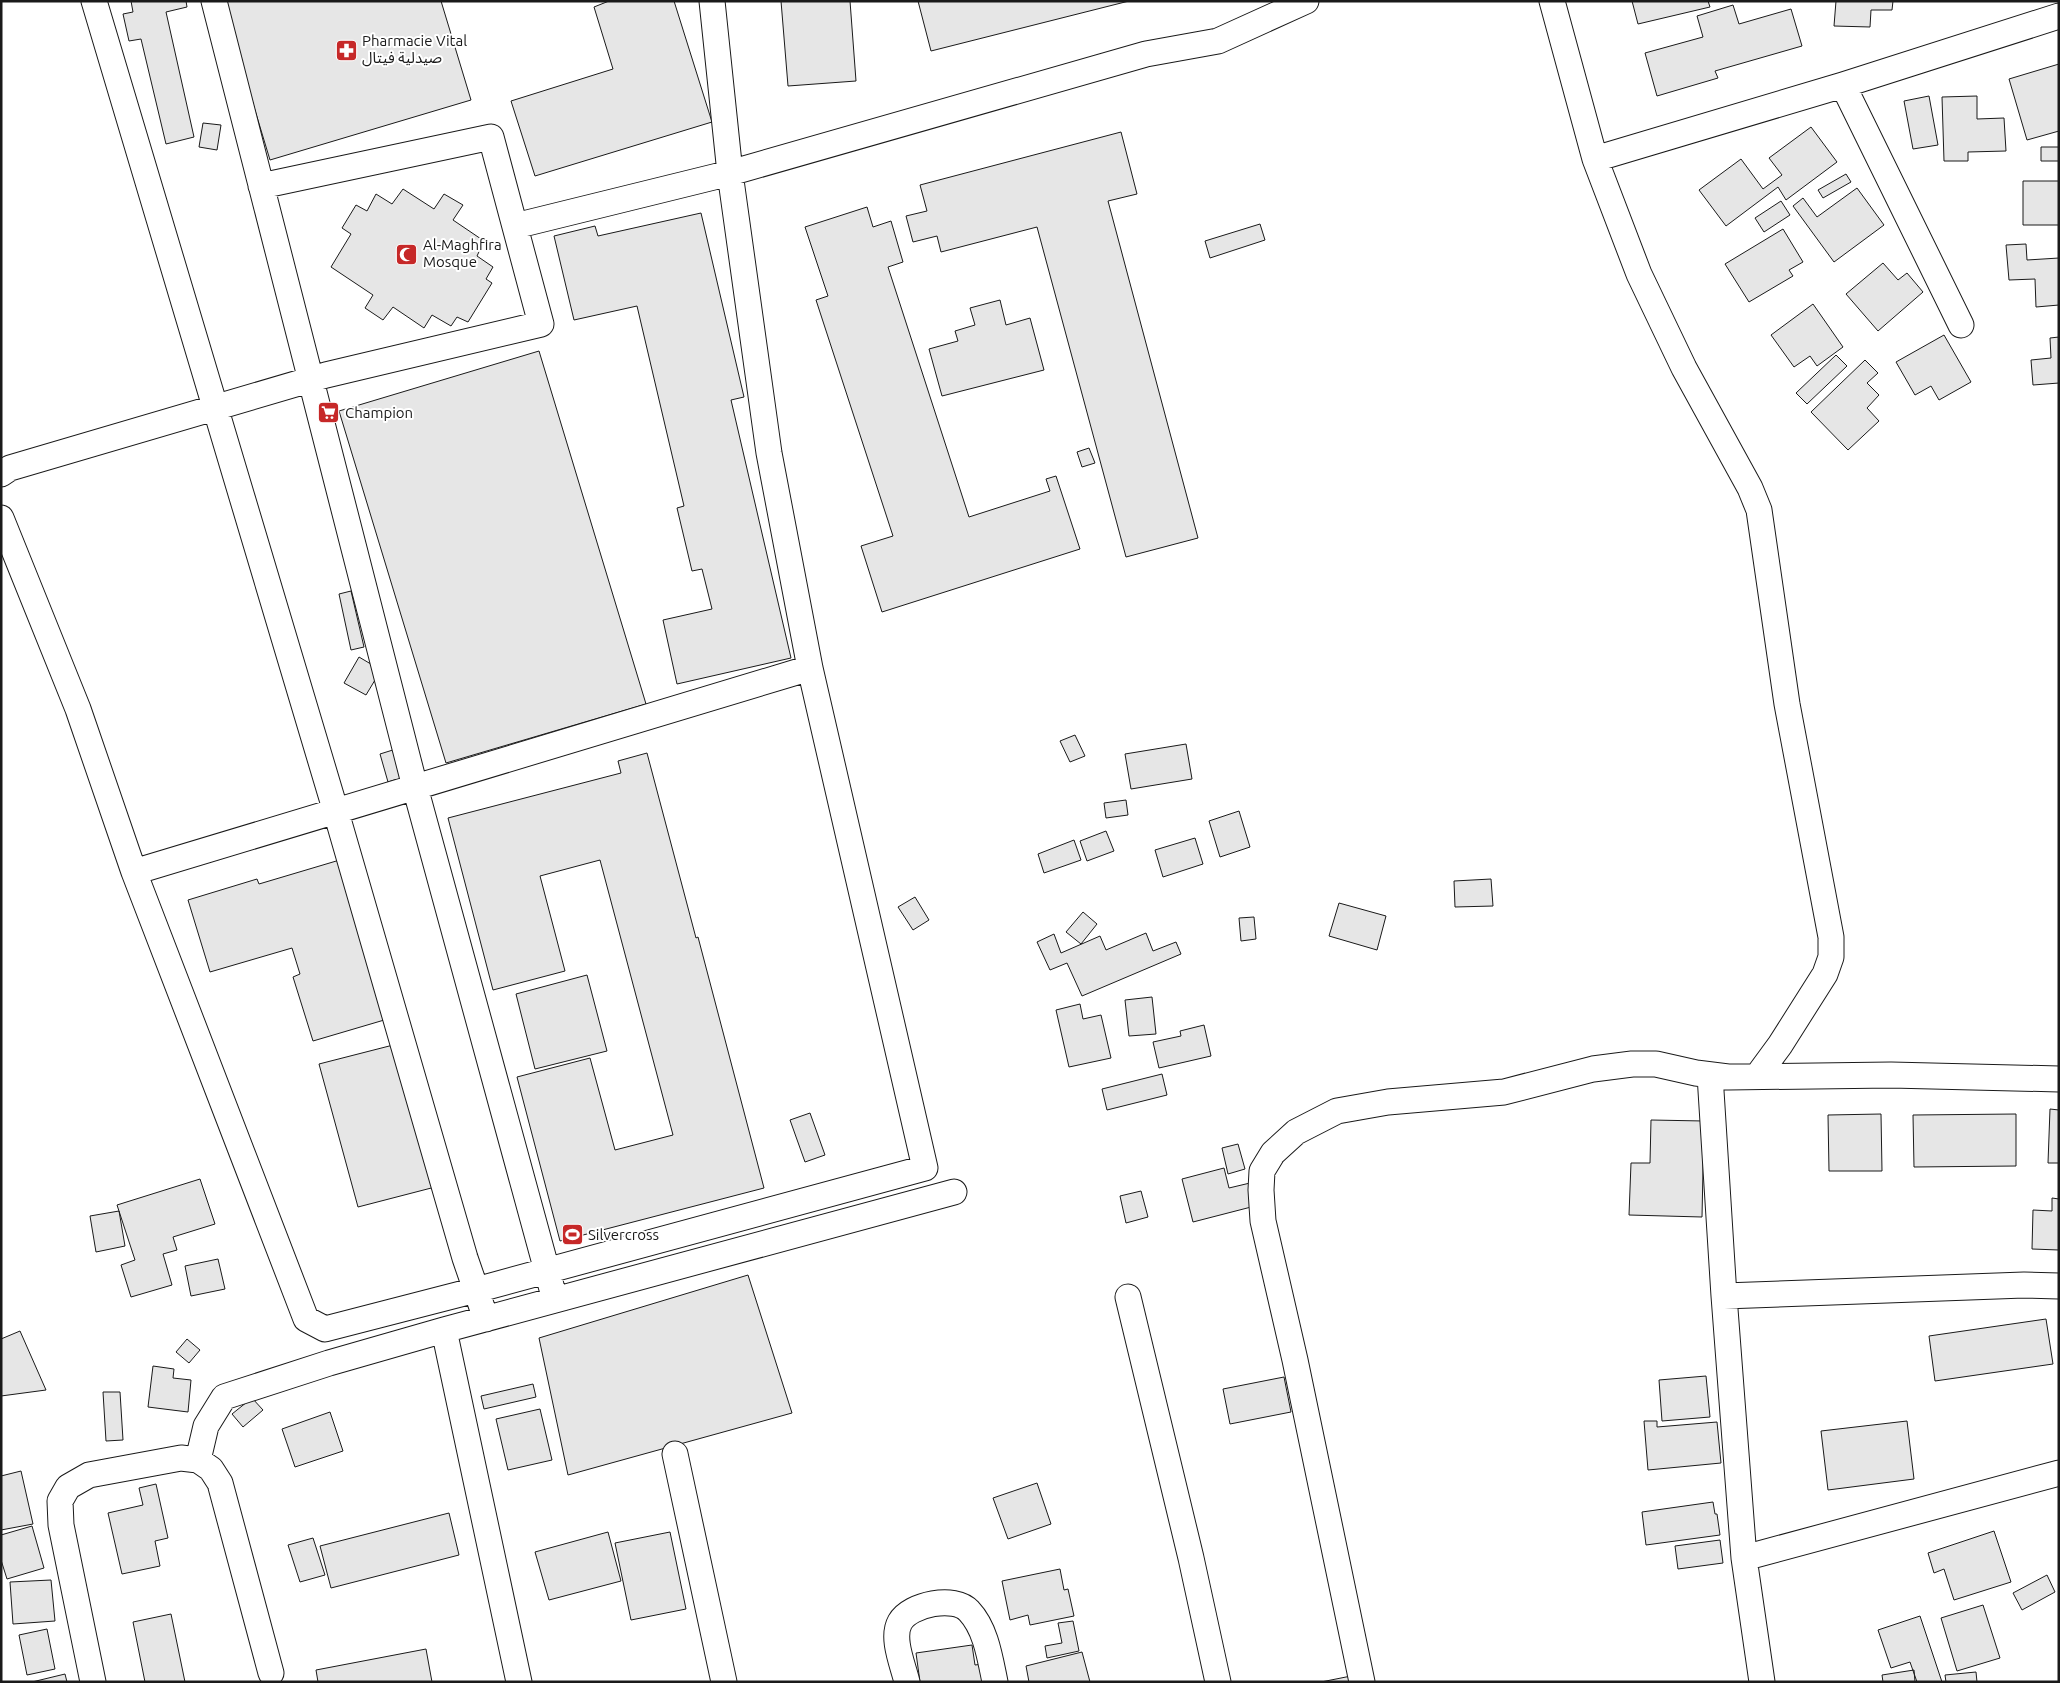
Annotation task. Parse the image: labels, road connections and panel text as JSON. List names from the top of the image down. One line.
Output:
{"places":{"pharmacy":["Pharmacie Vital صيدلية فيتال"],"mosque":["Al-Maghfira Mosque"],"supermarket":["Champion"],"sports":["Silvercross"]}}
